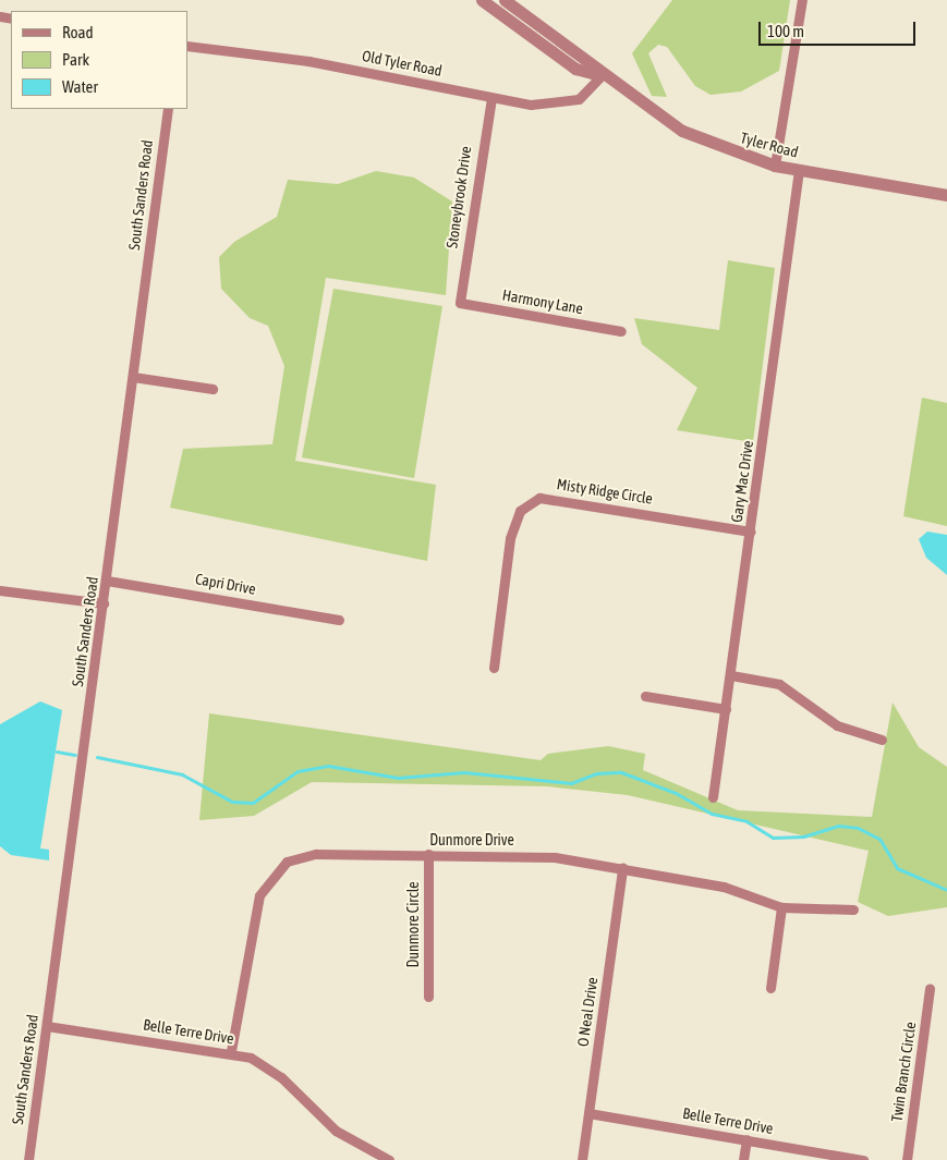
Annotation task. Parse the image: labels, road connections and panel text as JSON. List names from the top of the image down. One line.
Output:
{"streets":{"street":["Old Tyler Road","Tyler Road","South Sanders Road","Stoneybrook Drive","Harmony Lane","Gary Mac Drive","Misty Ridge Circle","Capri Drive","Dunmore Drive","Dunmore Circle","O Neal Drive","Belle Terre Drive","Twin Branch Circle"]},"crossings":[["Old Tyler Road","Tyler Road"],["Old Tyler Road","Stoneybrook Drive"],["Tyler Road","Gary Mac Drive"],["South Sanders Road","Capri Drive"],["South Sanders Road","Belle Terre Drive"],["Stoneybrook Drive","Harmony Lane"],["Gary Mac Drive","Misty Ridge Circle"],["Dunmore Drive","Dunmore Circle"],["Dunmore Drive","O Neal Drive"],["Dunmore Drive","Belle Terre Drive"],["O Neal Drive","Belle Terre Drive"]],"legend":["Road","Park","Water"],"scale_bar":"100 m"}
